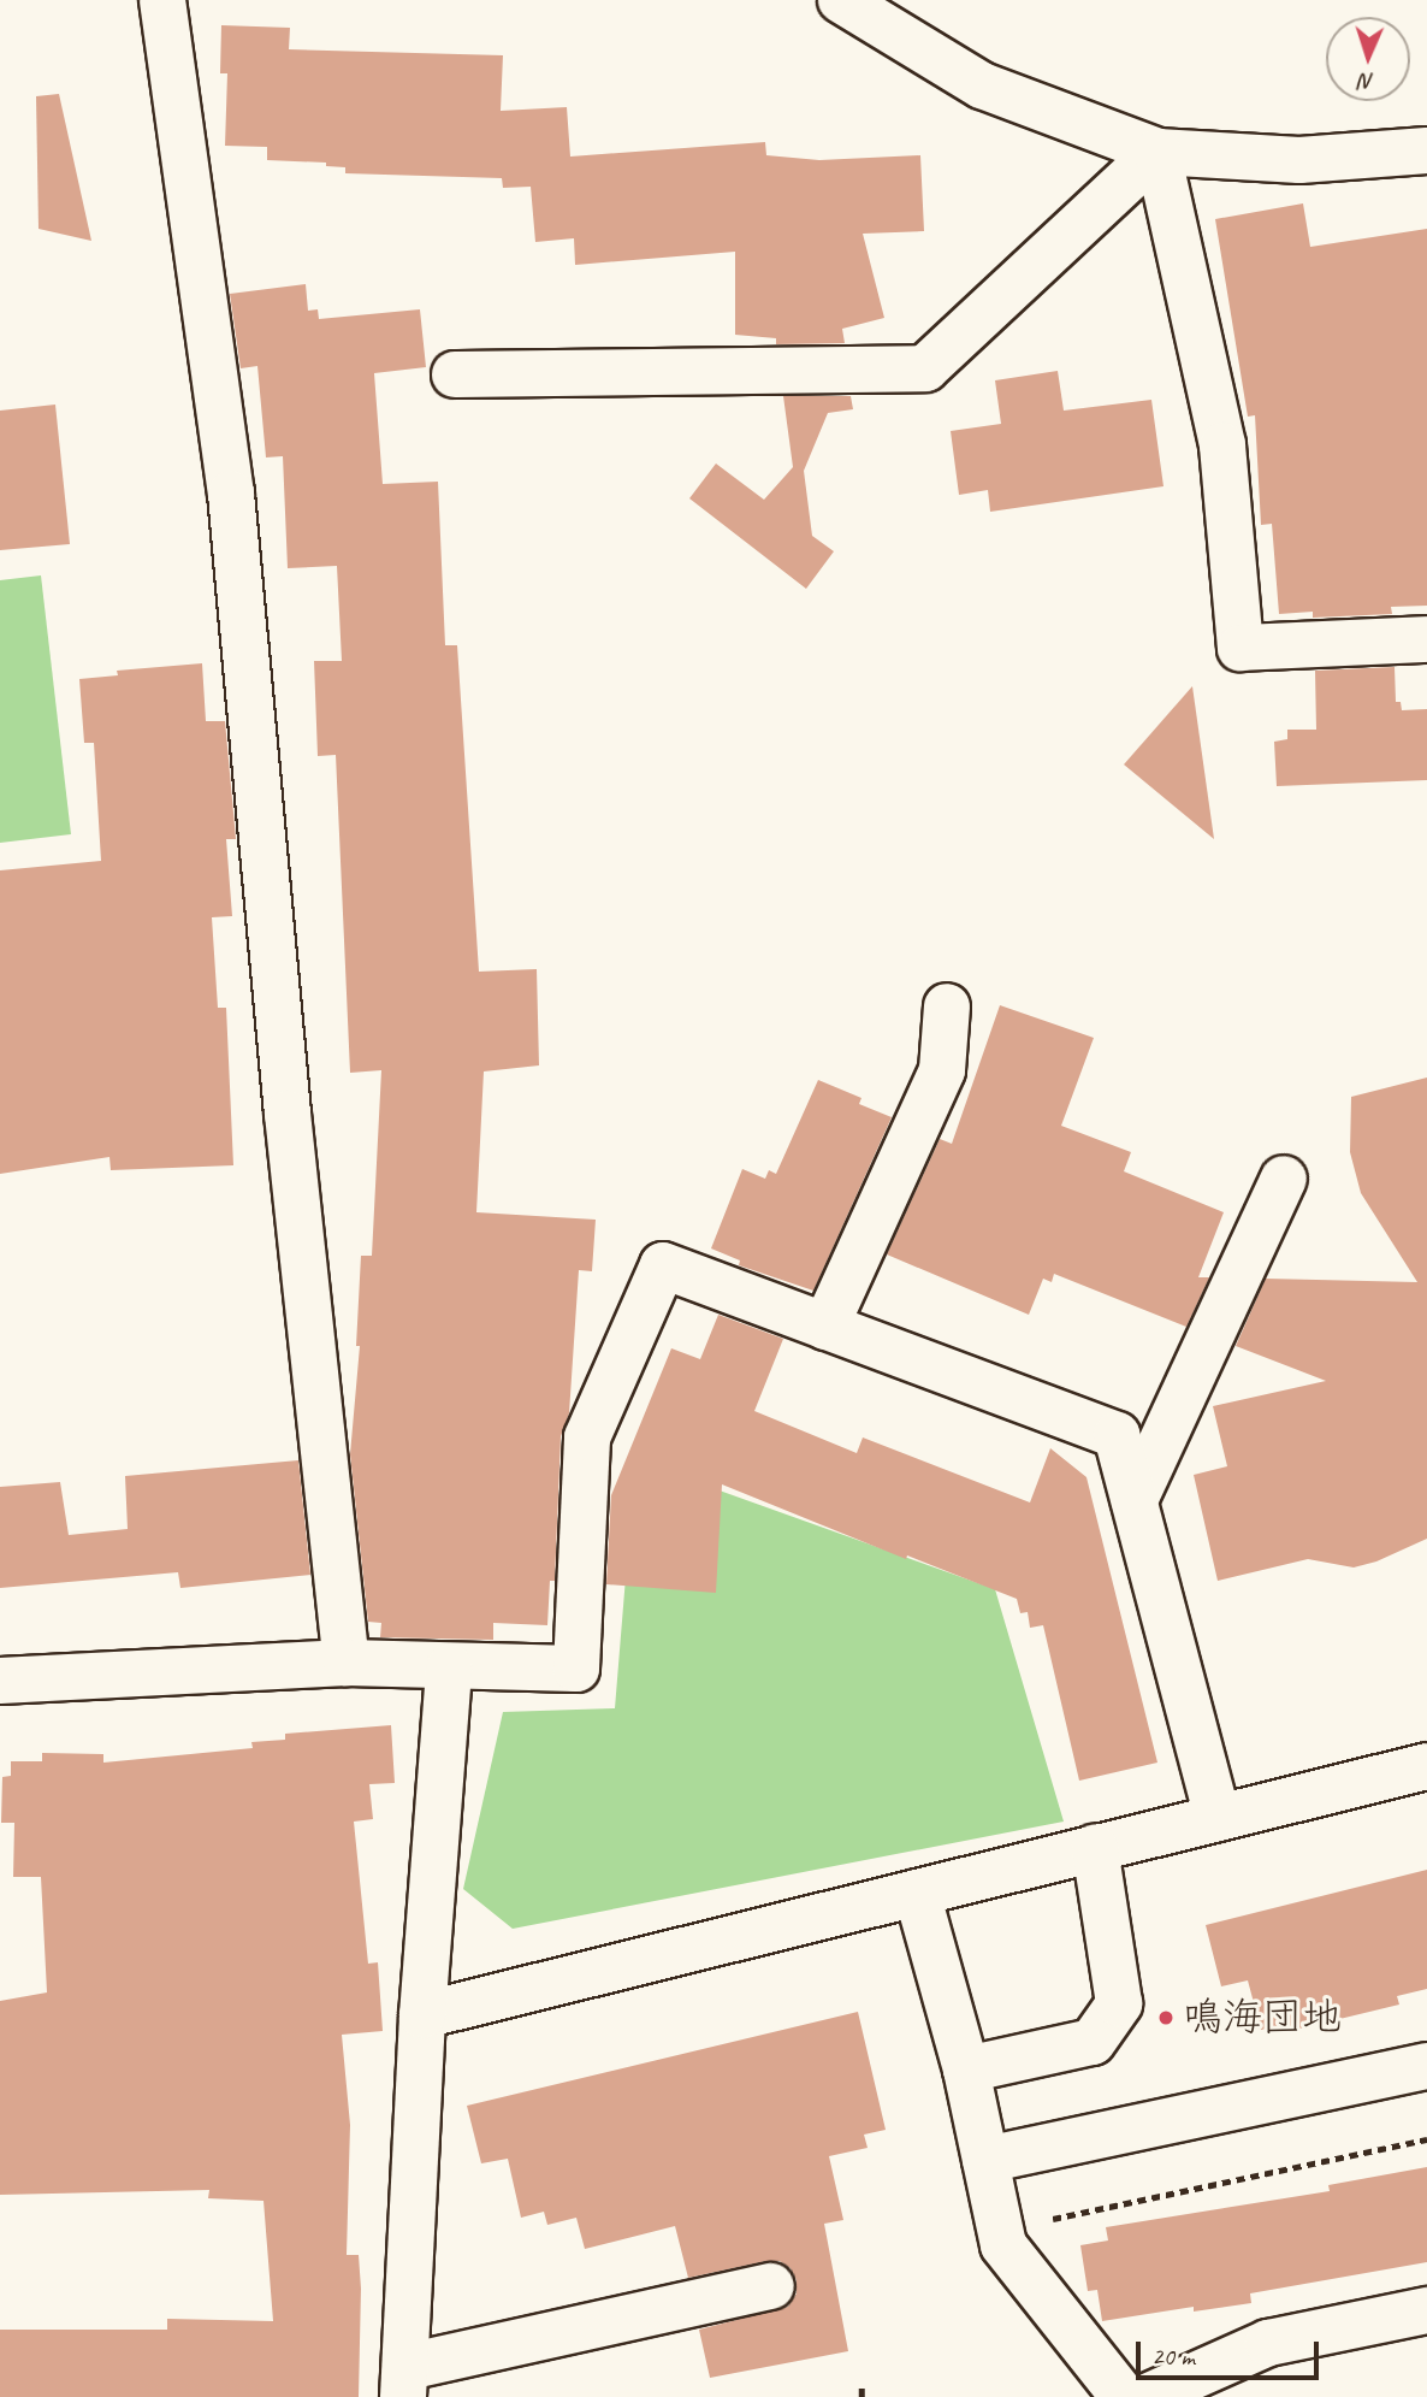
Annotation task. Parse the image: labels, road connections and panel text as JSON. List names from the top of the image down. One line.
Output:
{"places":["鳴海団地"],"scale_bar":"20 m","north":"bottom"}
